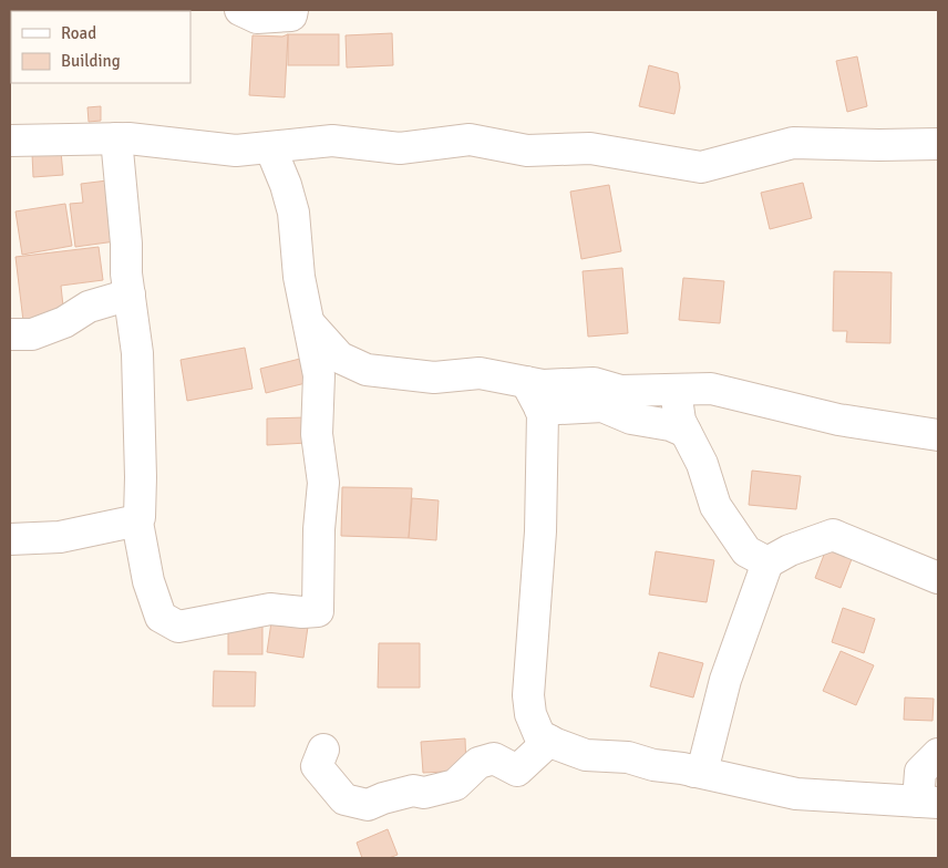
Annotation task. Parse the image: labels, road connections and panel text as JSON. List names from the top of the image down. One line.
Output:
{"legend":["Road","Building"]}
